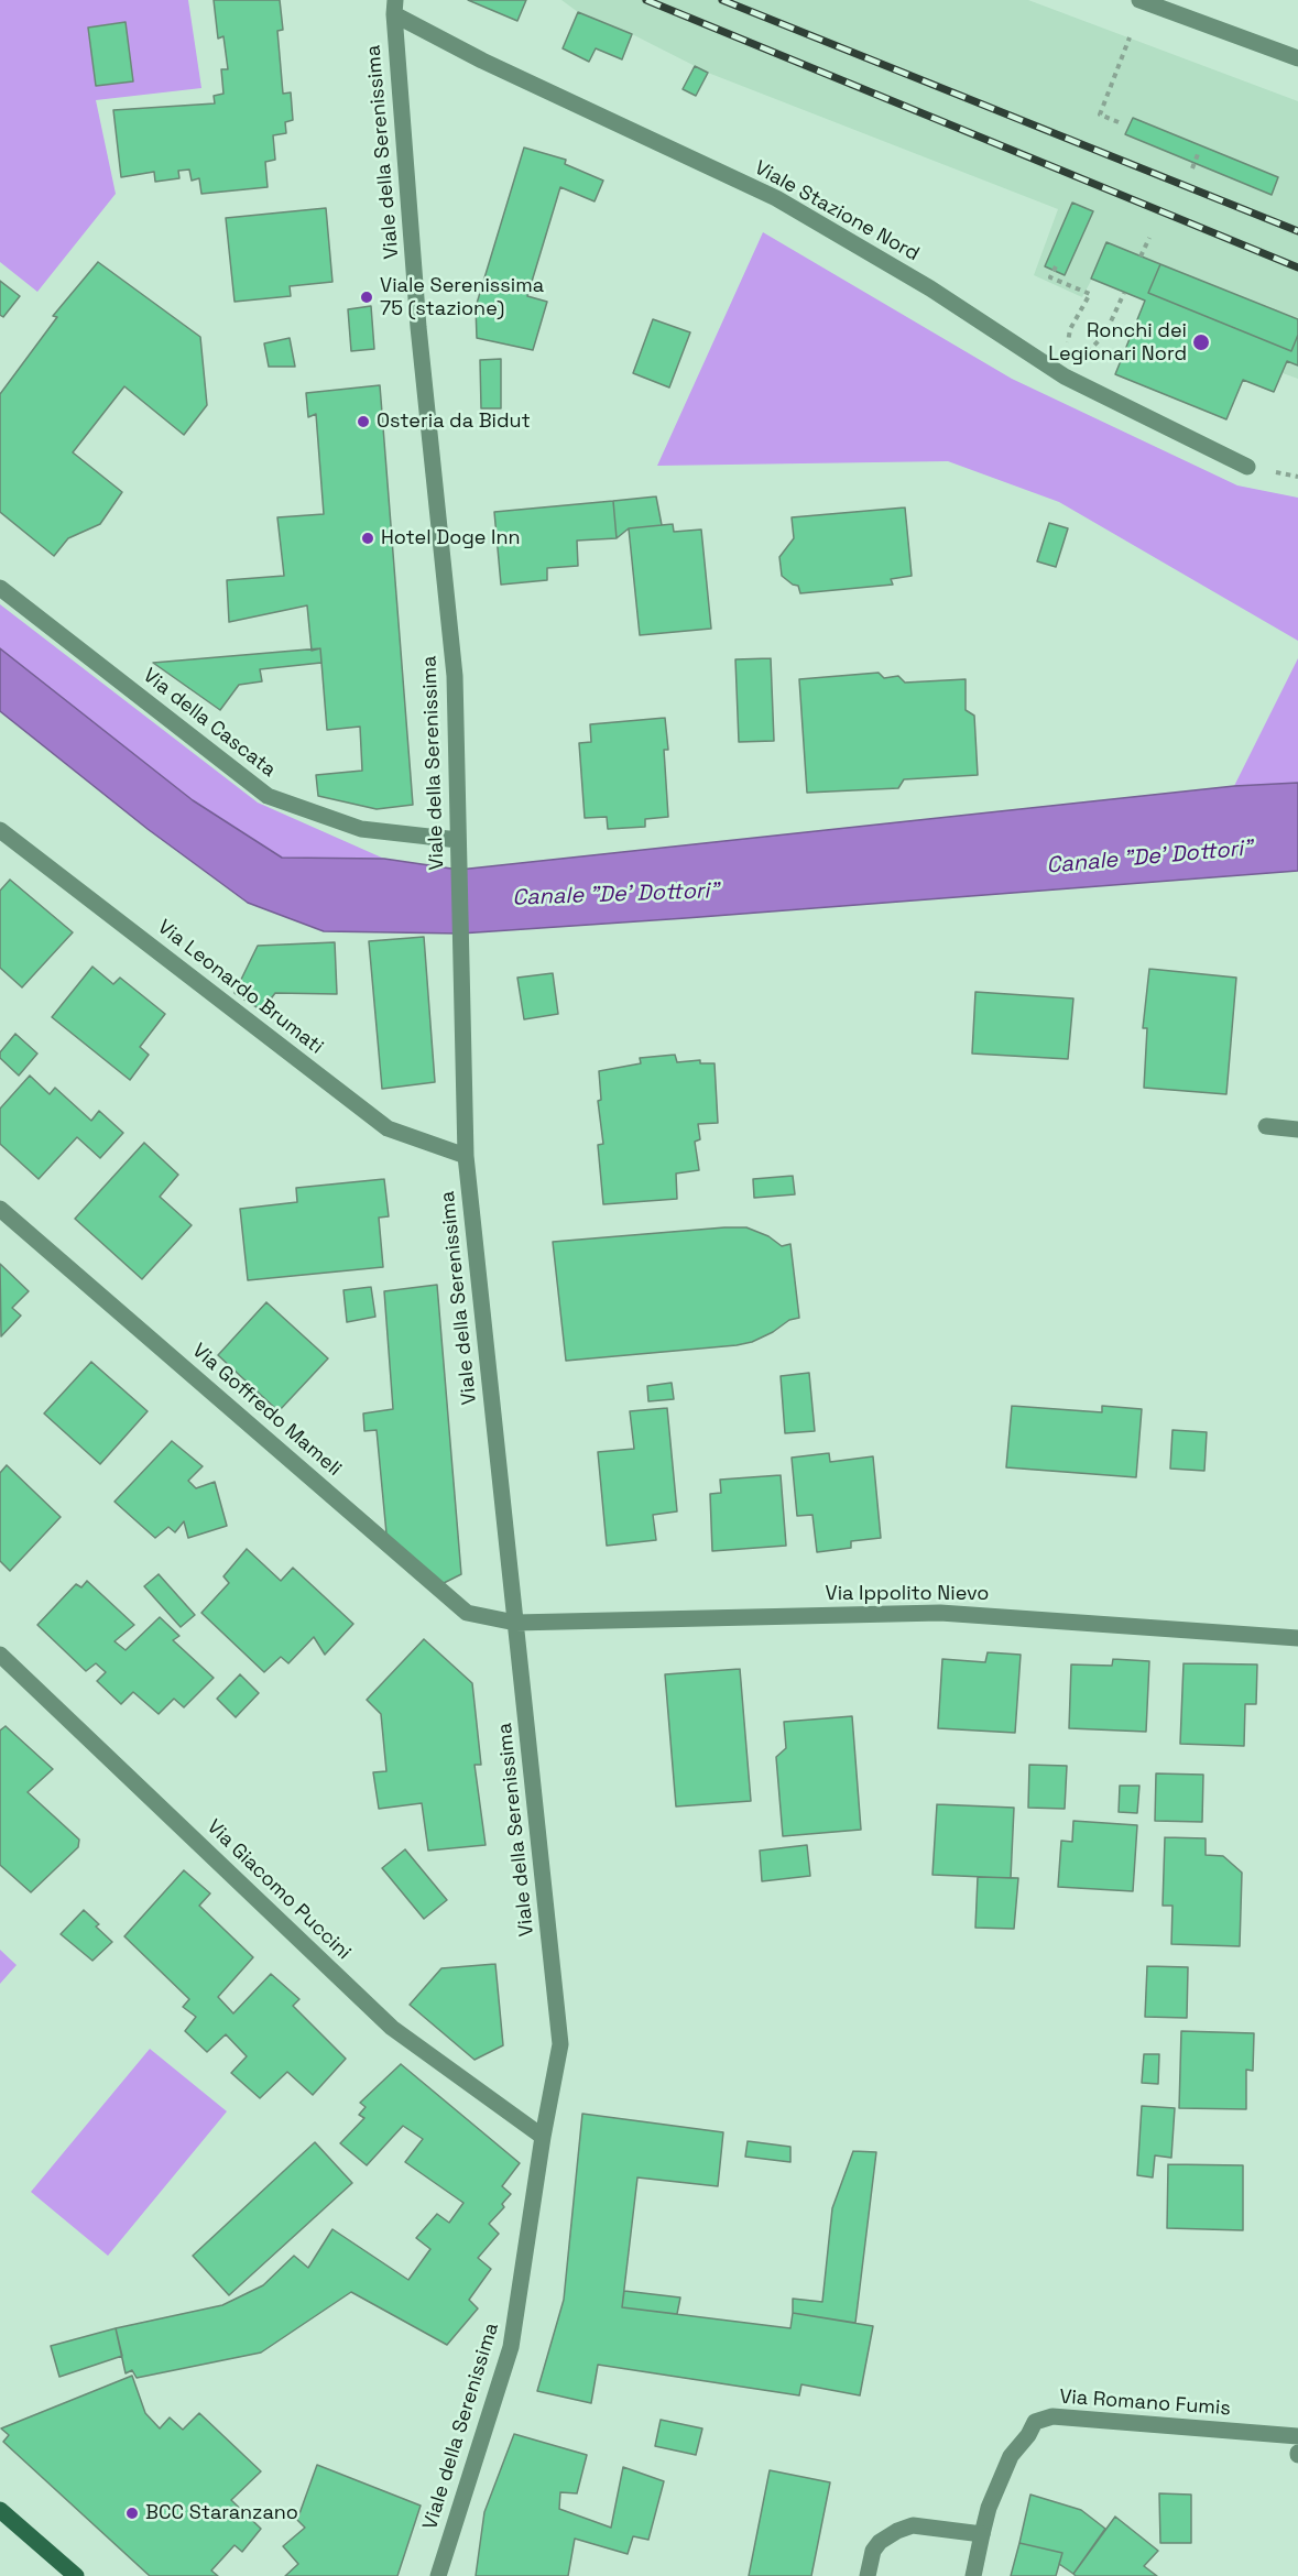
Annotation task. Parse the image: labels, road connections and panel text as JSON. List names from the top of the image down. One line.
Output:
{"streets":{"street":["Viale della Serenissima","Viale Stazione Nord","Via della Cascata","Via Leonardo Brumati","Via Goffredo Mameli","Via Ippolito Nievo","Via Giacomo Puccini","Via Romano Fumis"]},"crossings":[["Viale della Serenissima","Viale Stazione Nord"],["Viale della Serenissima","Via della Cascata"],["Viale della Serenissima","Via Leonardo Brumati"],["Viale della Serenissima","Via Goffredo Mameli"],["Viale della Serenissima","Via Ippolito Nievo"],["Viale della Serenissima","Via Giacomo Puccini"],["Via Goffredo Mameli","Via Ippolito Nievo"]],"water":["Canale \"De' Dottori\""],"places":["Viale Serenissima 75 (stazione)","Ronchi dei Legionari Nord","Osteria da Bidut","Hotel Doge Inn","BCC Staranzano"]}
